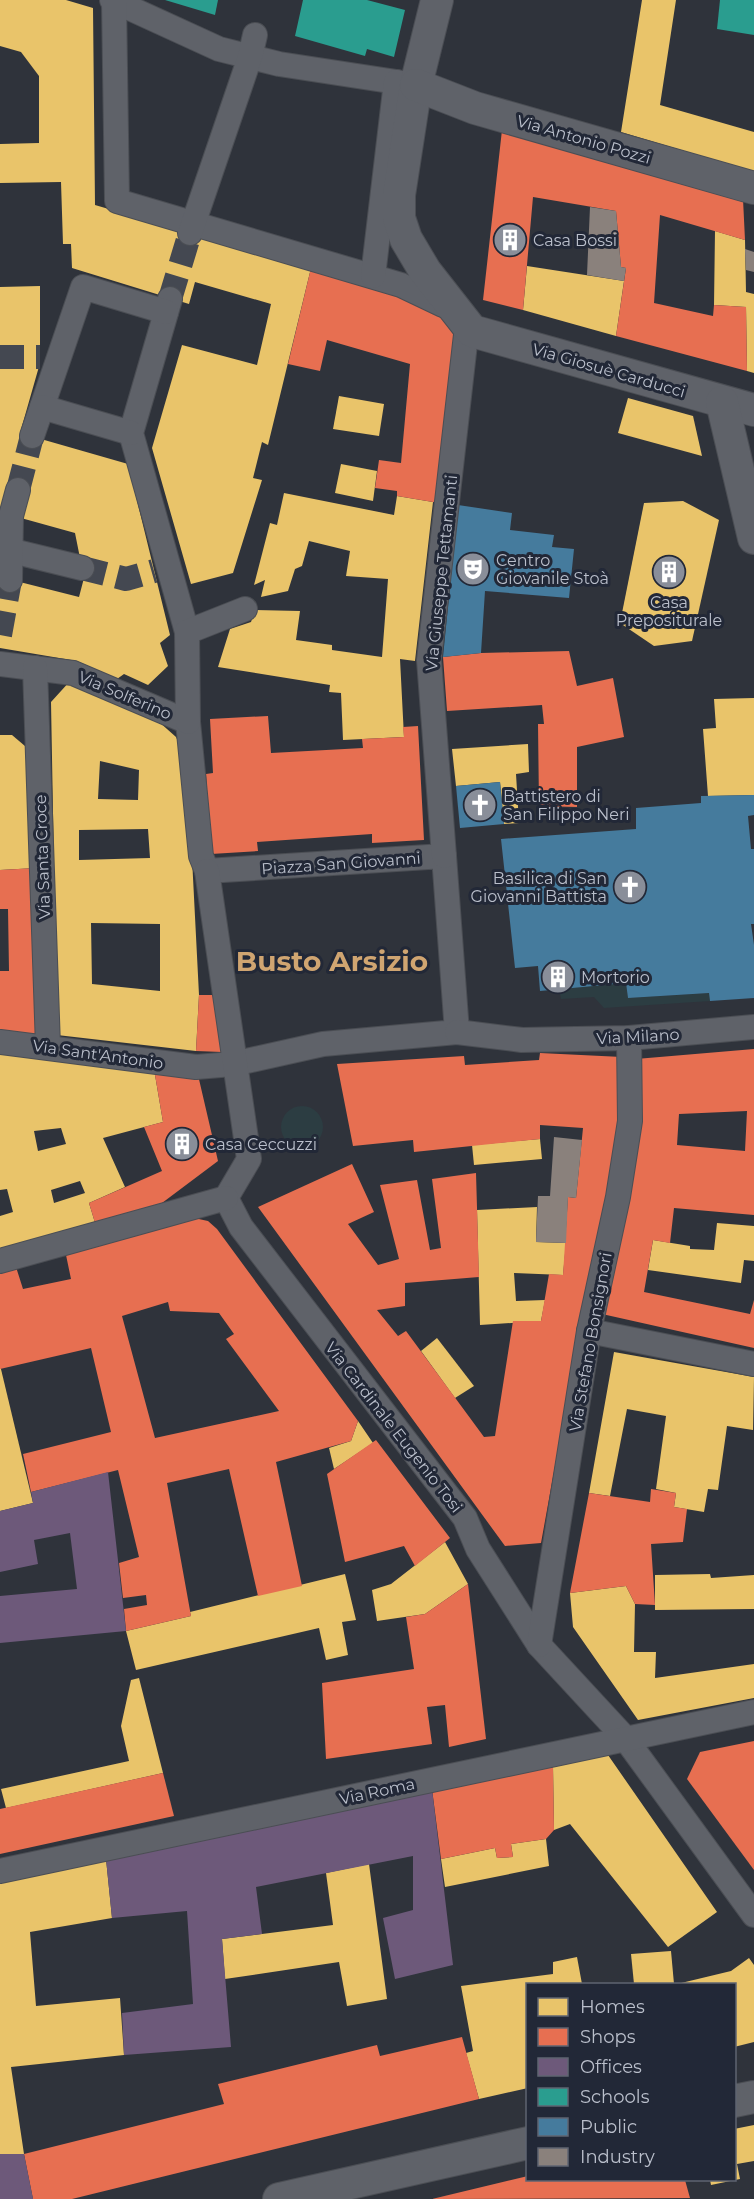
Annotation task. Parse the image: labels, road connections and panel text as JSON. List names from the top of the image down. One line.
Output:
{"streets":{"street":["Via Antonio Pozzi","Via Giosuè Carducci","Via Giuseppe Tettamanti","Via Solferino","Via Santa Croce","Piazza San Giovanni","Via Milano","Via Sant'Antonio","Via Stefano Bonsignori","Via Cardinale Eugenio Tosi","Via Roma"]},"crossings":[["Via Giosuè Carducci","Via Giuseppe Tettamanti"],["Via Giuseppe Tettamanti","Piazza San Giovanni"],["Via Solferino","Via Santa Croce"],["Via Solferino","Piazza San Giovanni"],["Via Santa Croce","Via Sant'Antonio"],["Piazza San Giovanni","Via Milano"],["Via Milano","Via Stefano Bonsignori"],["Via Stefano Bonsignori","Via Cardinale Eugenio Tosi"],["Via Cardinale Eugenio Tosi","Via Roma"]],"districts":["Busto Arsizio"],"places":{"building":["Casa Bossi","Casa Prepositurale","Mortorio","Casa Ceccuzzi"],"theatre":["Centro Giovanile Stoà"],"church":["Battistero di San Filippo Neri","Basilica di San Giovanni Battista"]},"legend":["Homes","Shops","Offices","Schools","Public","Industry"]}
